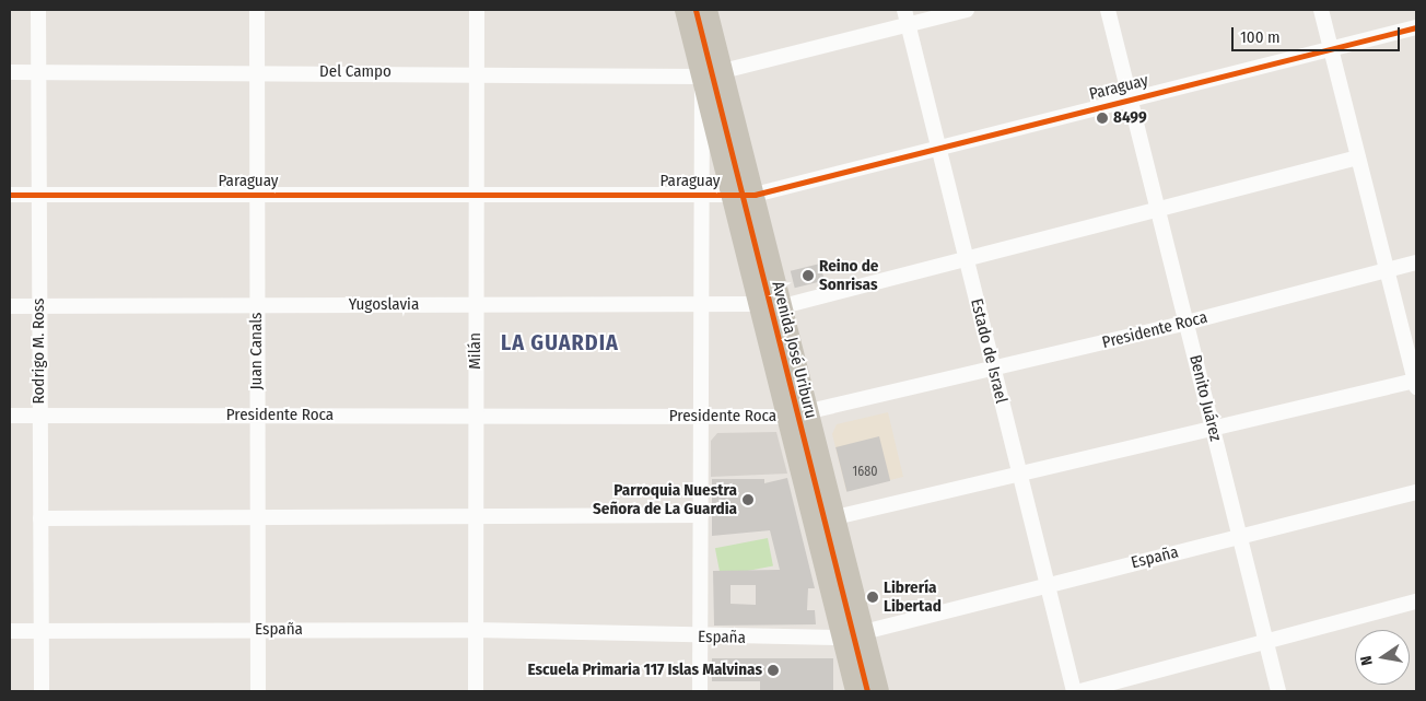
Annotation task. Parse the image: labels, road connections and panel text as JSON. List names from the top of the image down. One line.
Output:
{"streets":{"main road":["Avenida José Uriburu"],"street":["Del Campo","Paraguay","Yugoslavia","Presidente Roca","Rodrigo M. Ross","Juan Canals","Milán","Estado de Israel","Benito Juárez","España"]},"crossings":[["Del Campo","Avenida José Uriburu"],["Del Campo","Rodrigo M. Ross"],["Del Campo","Juan Canals"],["Del Campo","Milán"],["Paraguay","Avenida José Uriburu"],["Paraguay","Rodrigo M. Ross"],["Paraguay","Juan Canals"],["Paraguay","Milán"],["Paraguay","Estado de Israel"],["Paraguay","Benito Juárez"],["Yugoslavia","Avenida José Uriburu"],["Yugoslavia","Rodrigo M. Ross"],["Yugoslavia","Juan Canals"],["Yugoslavia","Milán"],["Presidente Roca","Avenida José Uriburu"],["Presidente Roca","Rodrigo M. Ross"],["Presidente Roca","Juan Canals"],["Presidente Roca","Milán"],["Presidente Roca","Estado de Israel"],["Presidente Roca","Benito Juárez"],["Avenida José Uriburu","España"],["Rodrigo M. Ross","España"],["Juan Canals","España"],["Milán","España"],["Estado de Israel","España"],["Benito Juárez","España"]],"districts":["LA GUARDIA"],"places":["8499","Reino de Sonrisas","Parroquia Nuestra Señora de La Guardia","Librería Libertad","Escuela Primaria 117 Islas Malvinas"],"house_numbers":["1680"],"scale_bar":"100 m","north":"left"}
